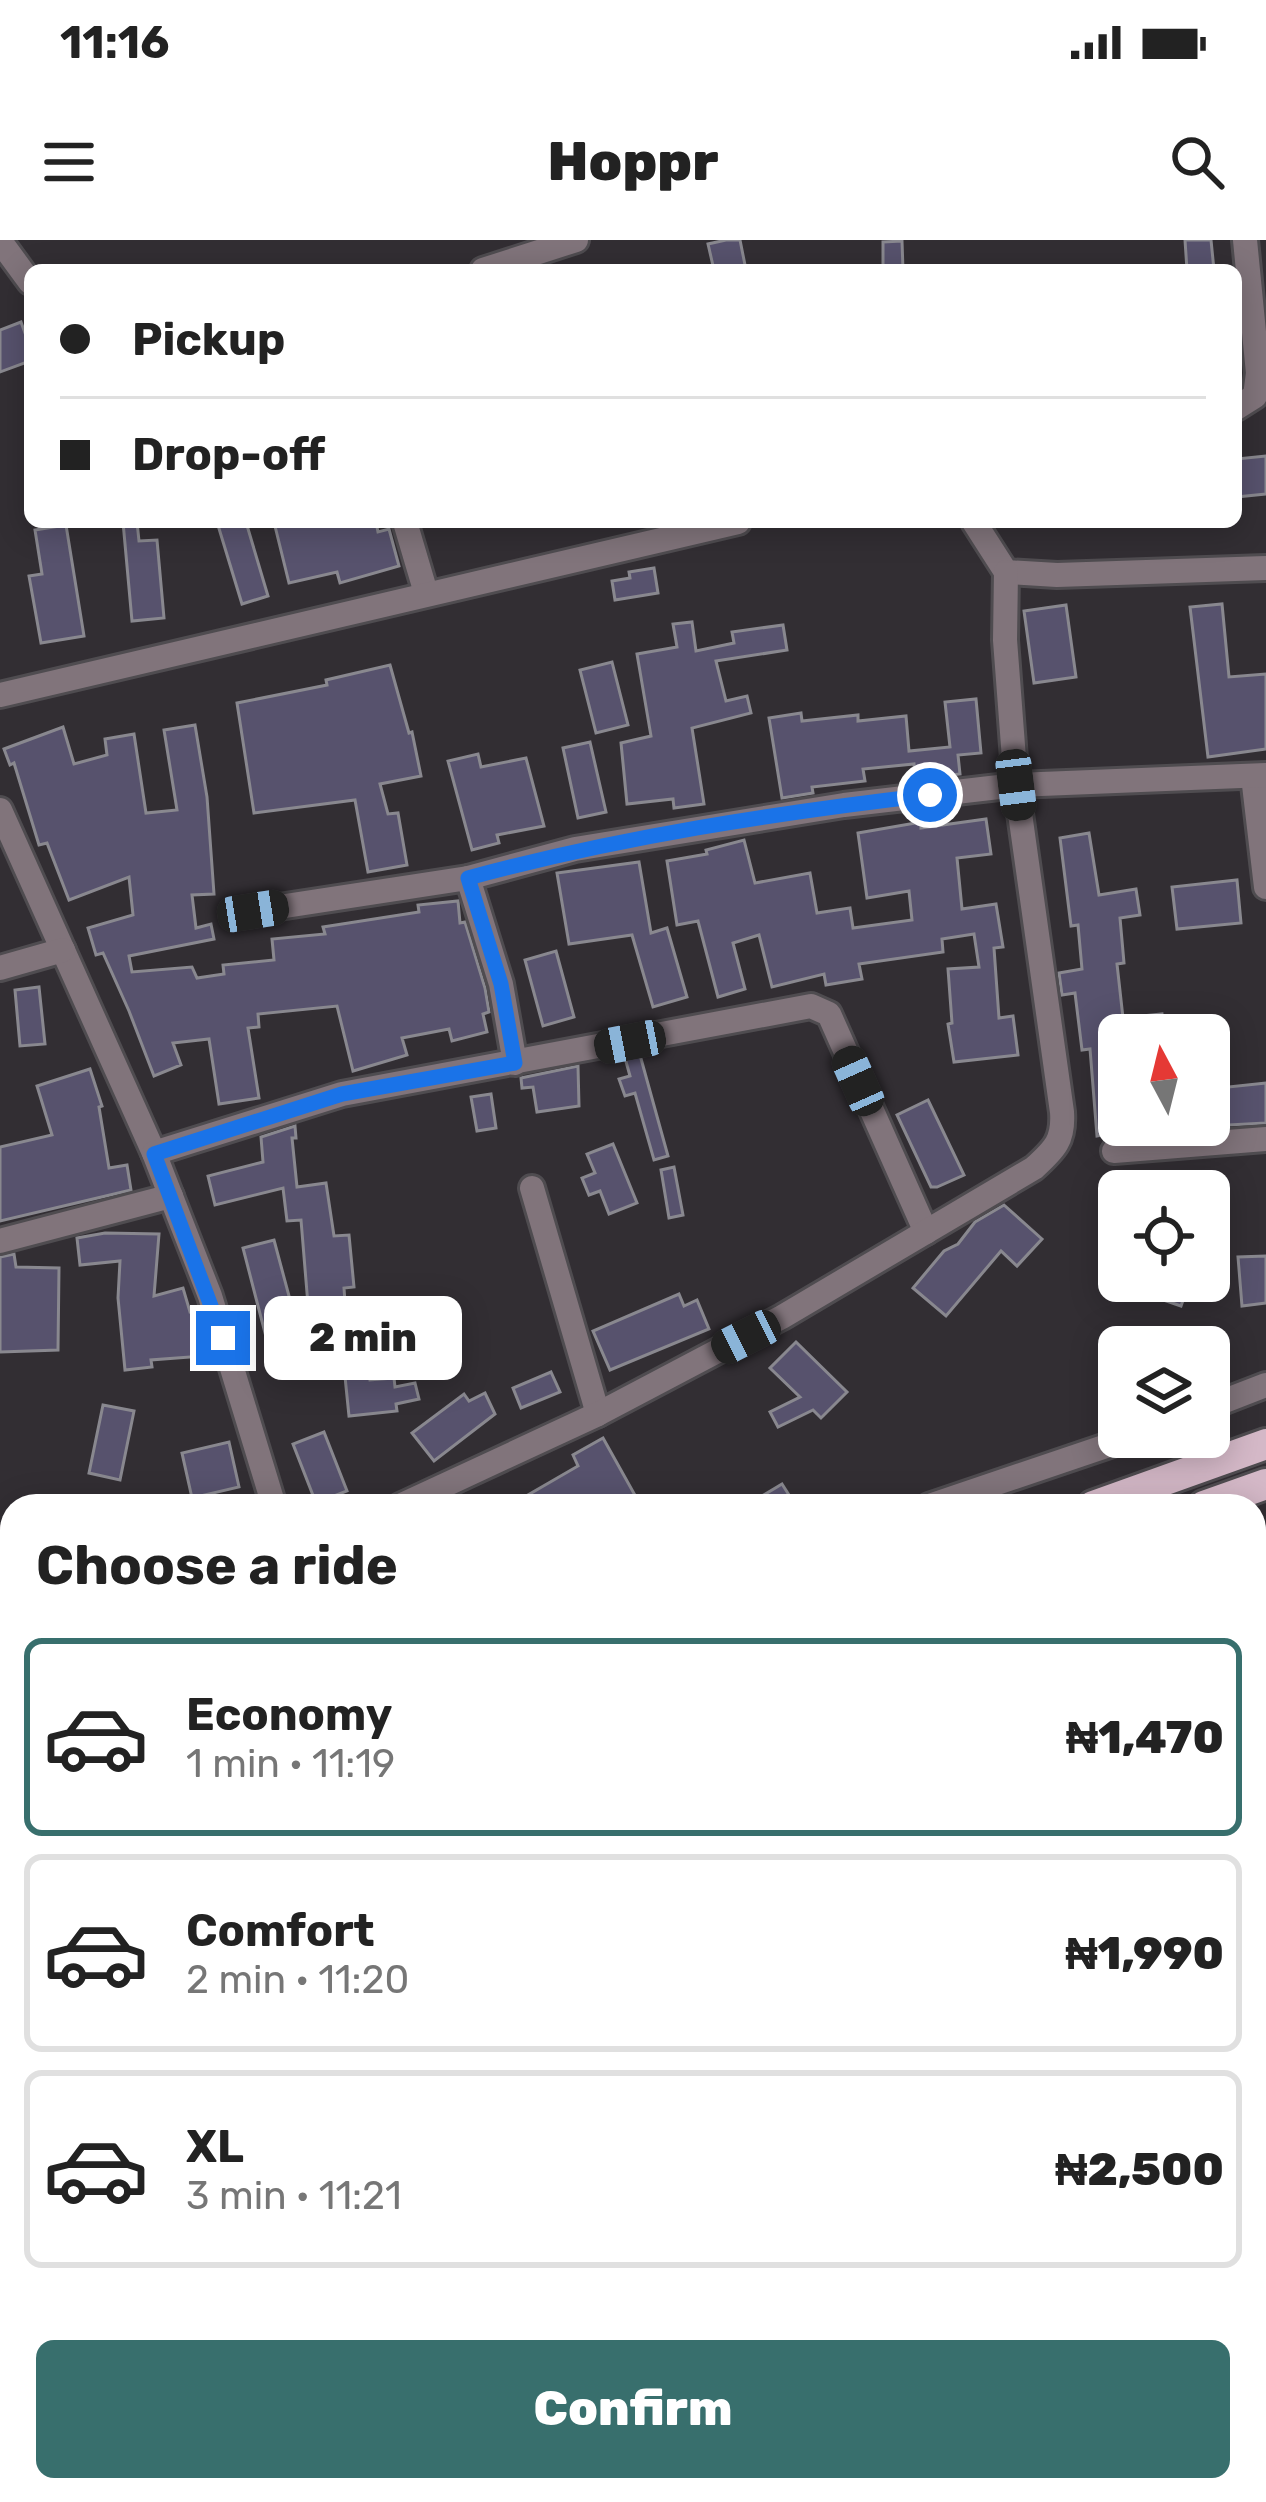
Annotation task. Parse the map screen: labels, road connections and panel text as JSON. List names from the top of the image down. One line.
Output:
{"north":"top","page":{"status":"11:16","header":"Hoppr","banner":["Pickup","Drop-off"],"bubble":"2 min","heading":"Choose a ride","list":[{"name":"Economy","note":"1 min · 11:19","value":"₦1,470"},{"name":"Comfort","note":"2 min · 11:20","value":"₦1,990"},{"name":"XL","note":"3 min · 11:21","value":"₦2,500"}],"buttons":"Confirm"}}
